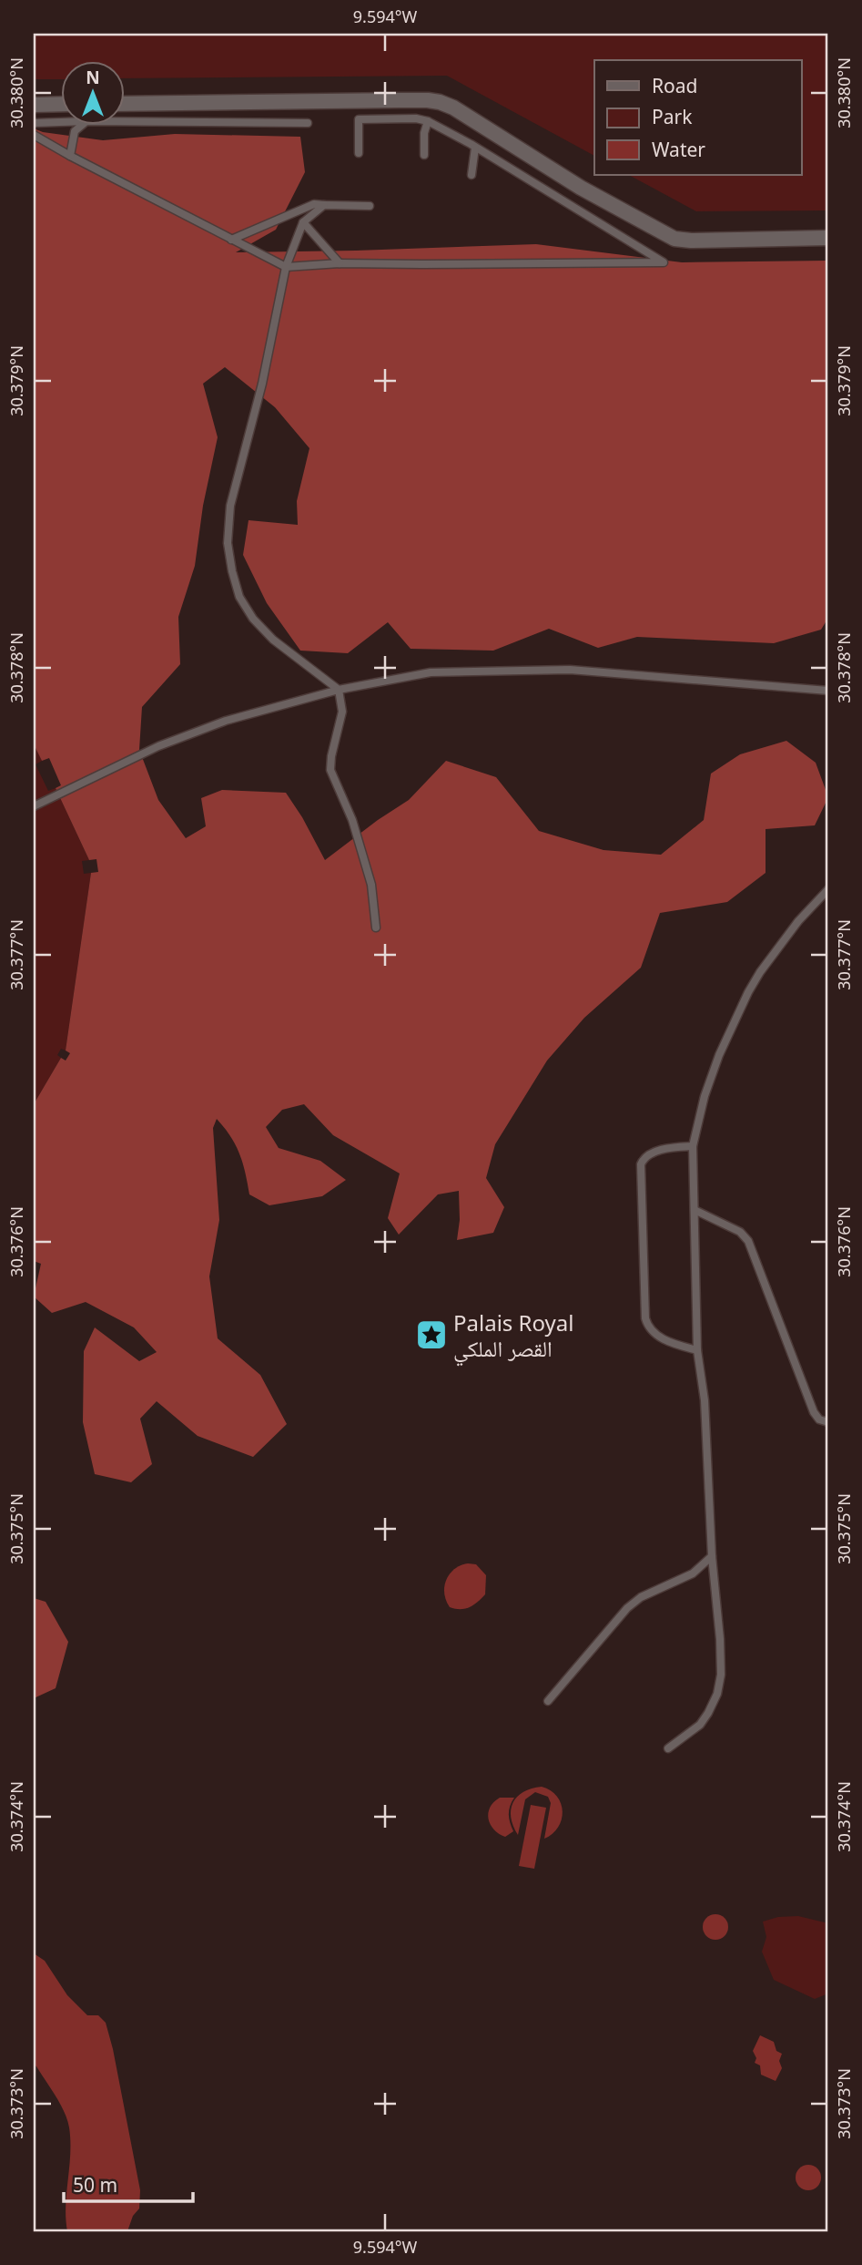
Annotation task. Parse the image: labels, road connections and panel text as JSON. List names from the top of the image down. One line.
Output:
{"places":{"place":["Palais Royal القصر الملكي"]},"legend":["Road","Park","Water"],"scale_bar":"50 m","north":"top","coordinates":["9.594°W","30.380°N","30.379°N","30.378°N","30.377°N","30.376°N","30.375°N","30.374°N","30.373°N"]}
